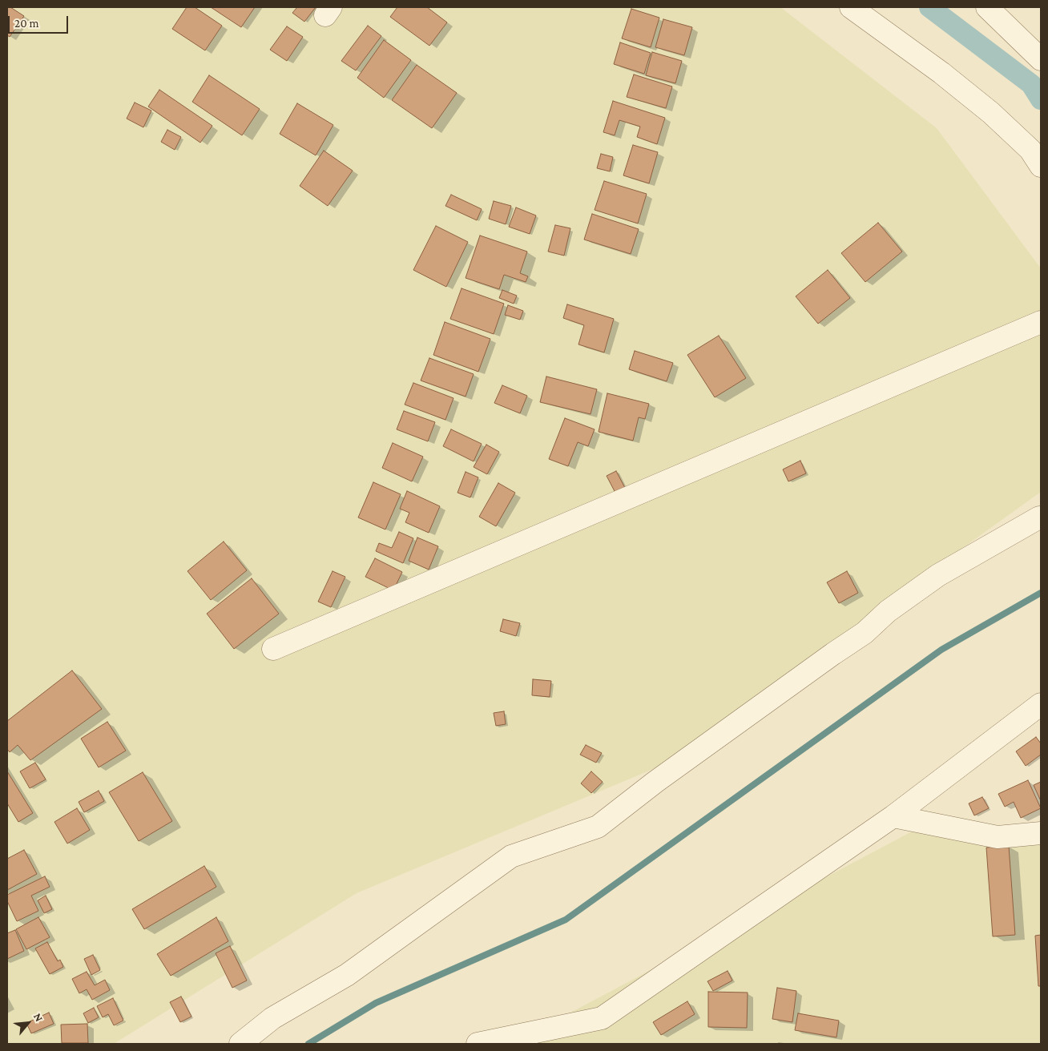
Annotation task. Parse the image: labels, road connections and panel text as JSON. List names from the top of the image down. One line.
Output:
{"scale_bar":"20 m","north":"top right"}
